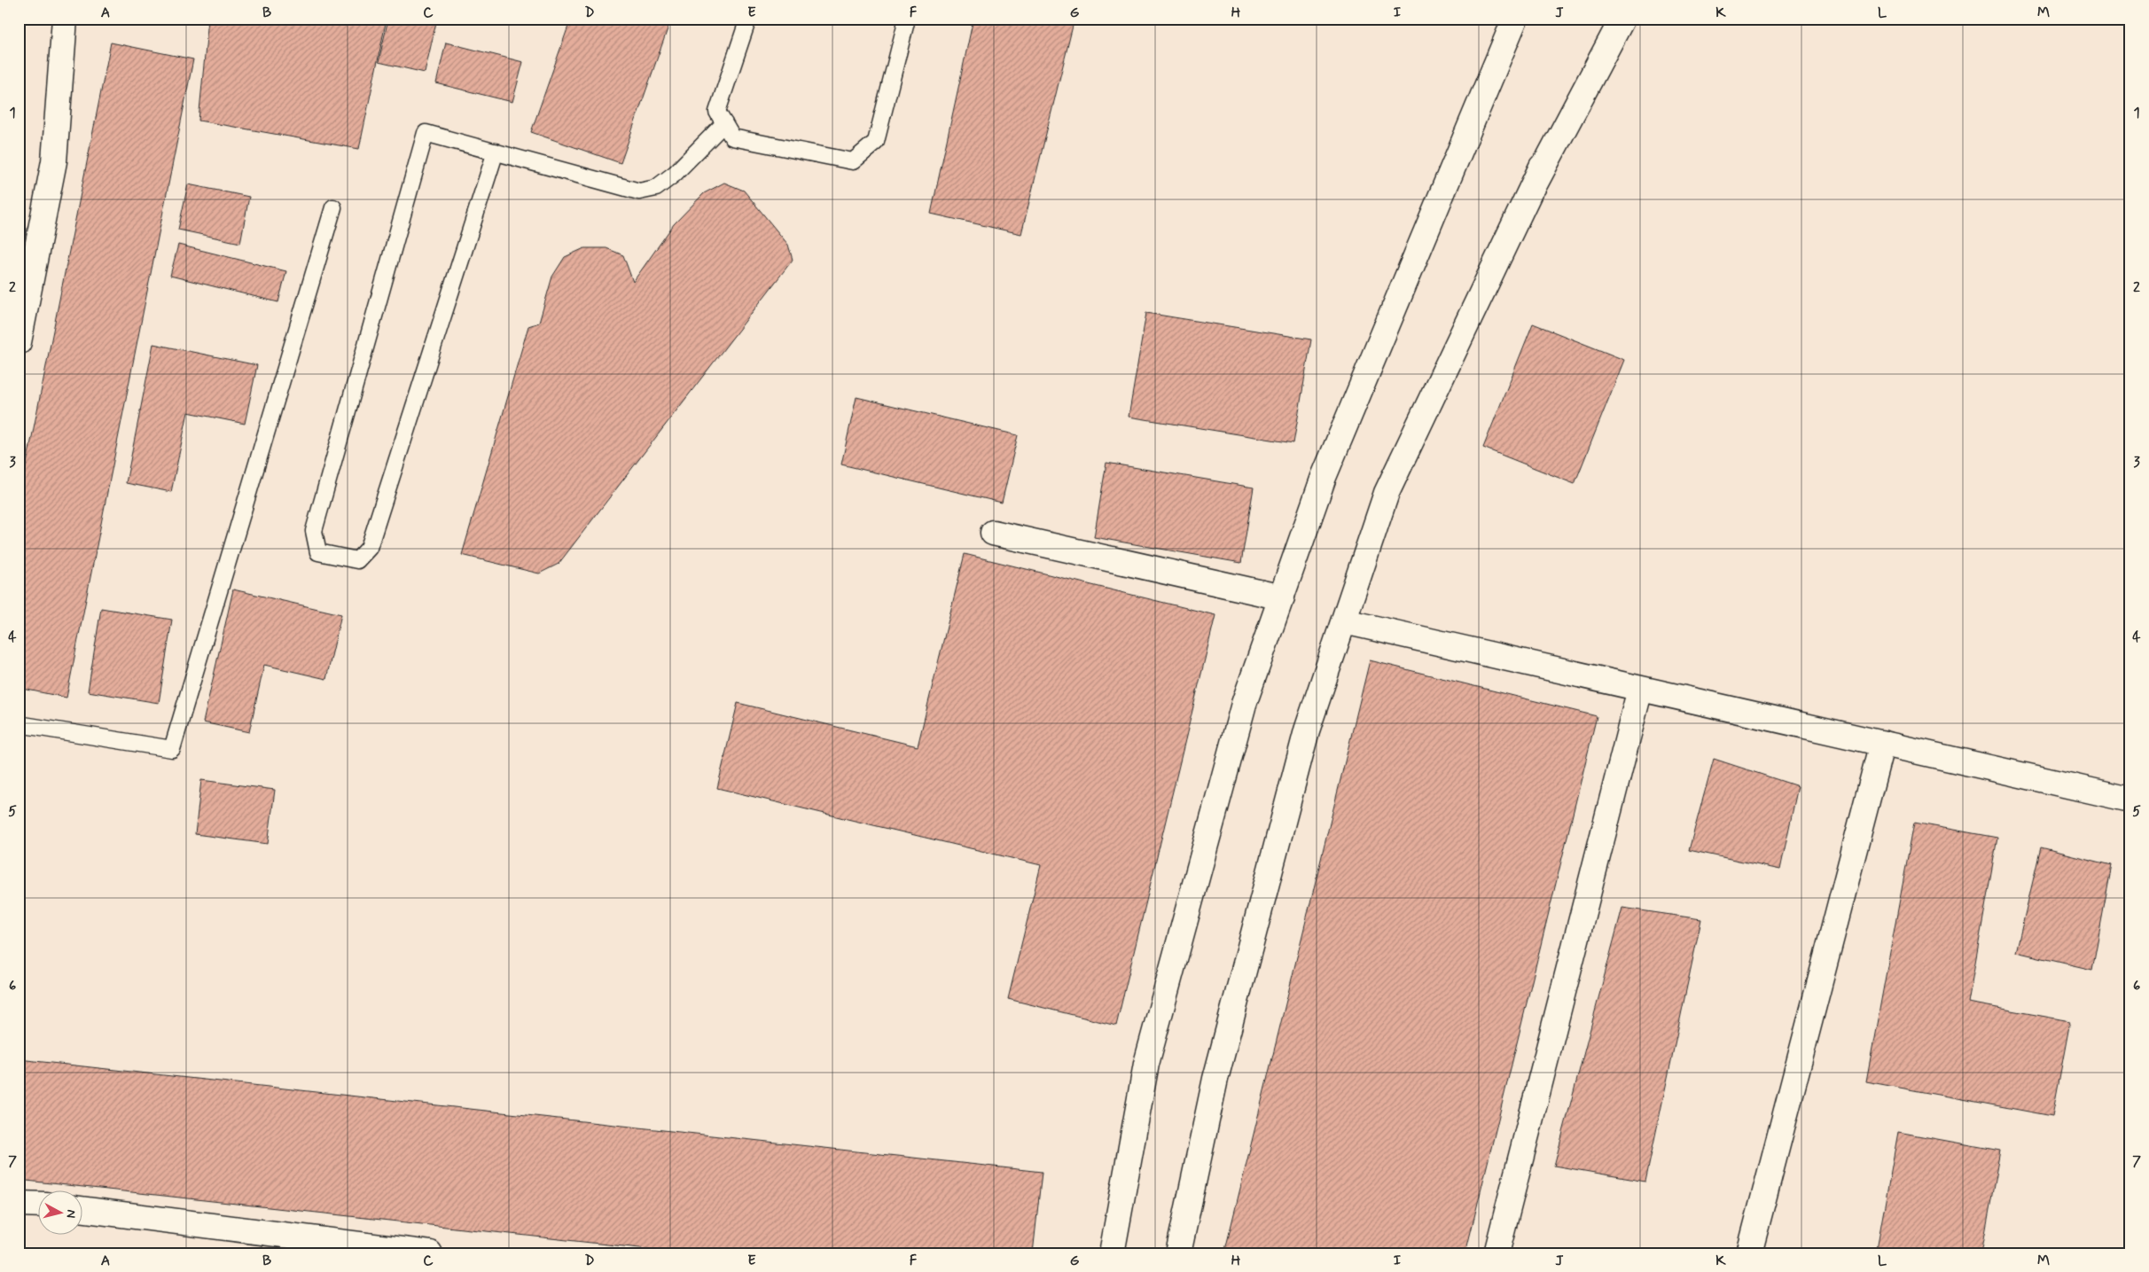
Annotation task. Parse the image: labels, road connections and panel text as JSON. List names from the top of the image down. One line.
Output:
{"north":"right","grid":{"columns":["A","B","C","D","E","F","G","H","I","J","K","L","M"],"rows":["1","2","3","4","5","6","7"]}}
